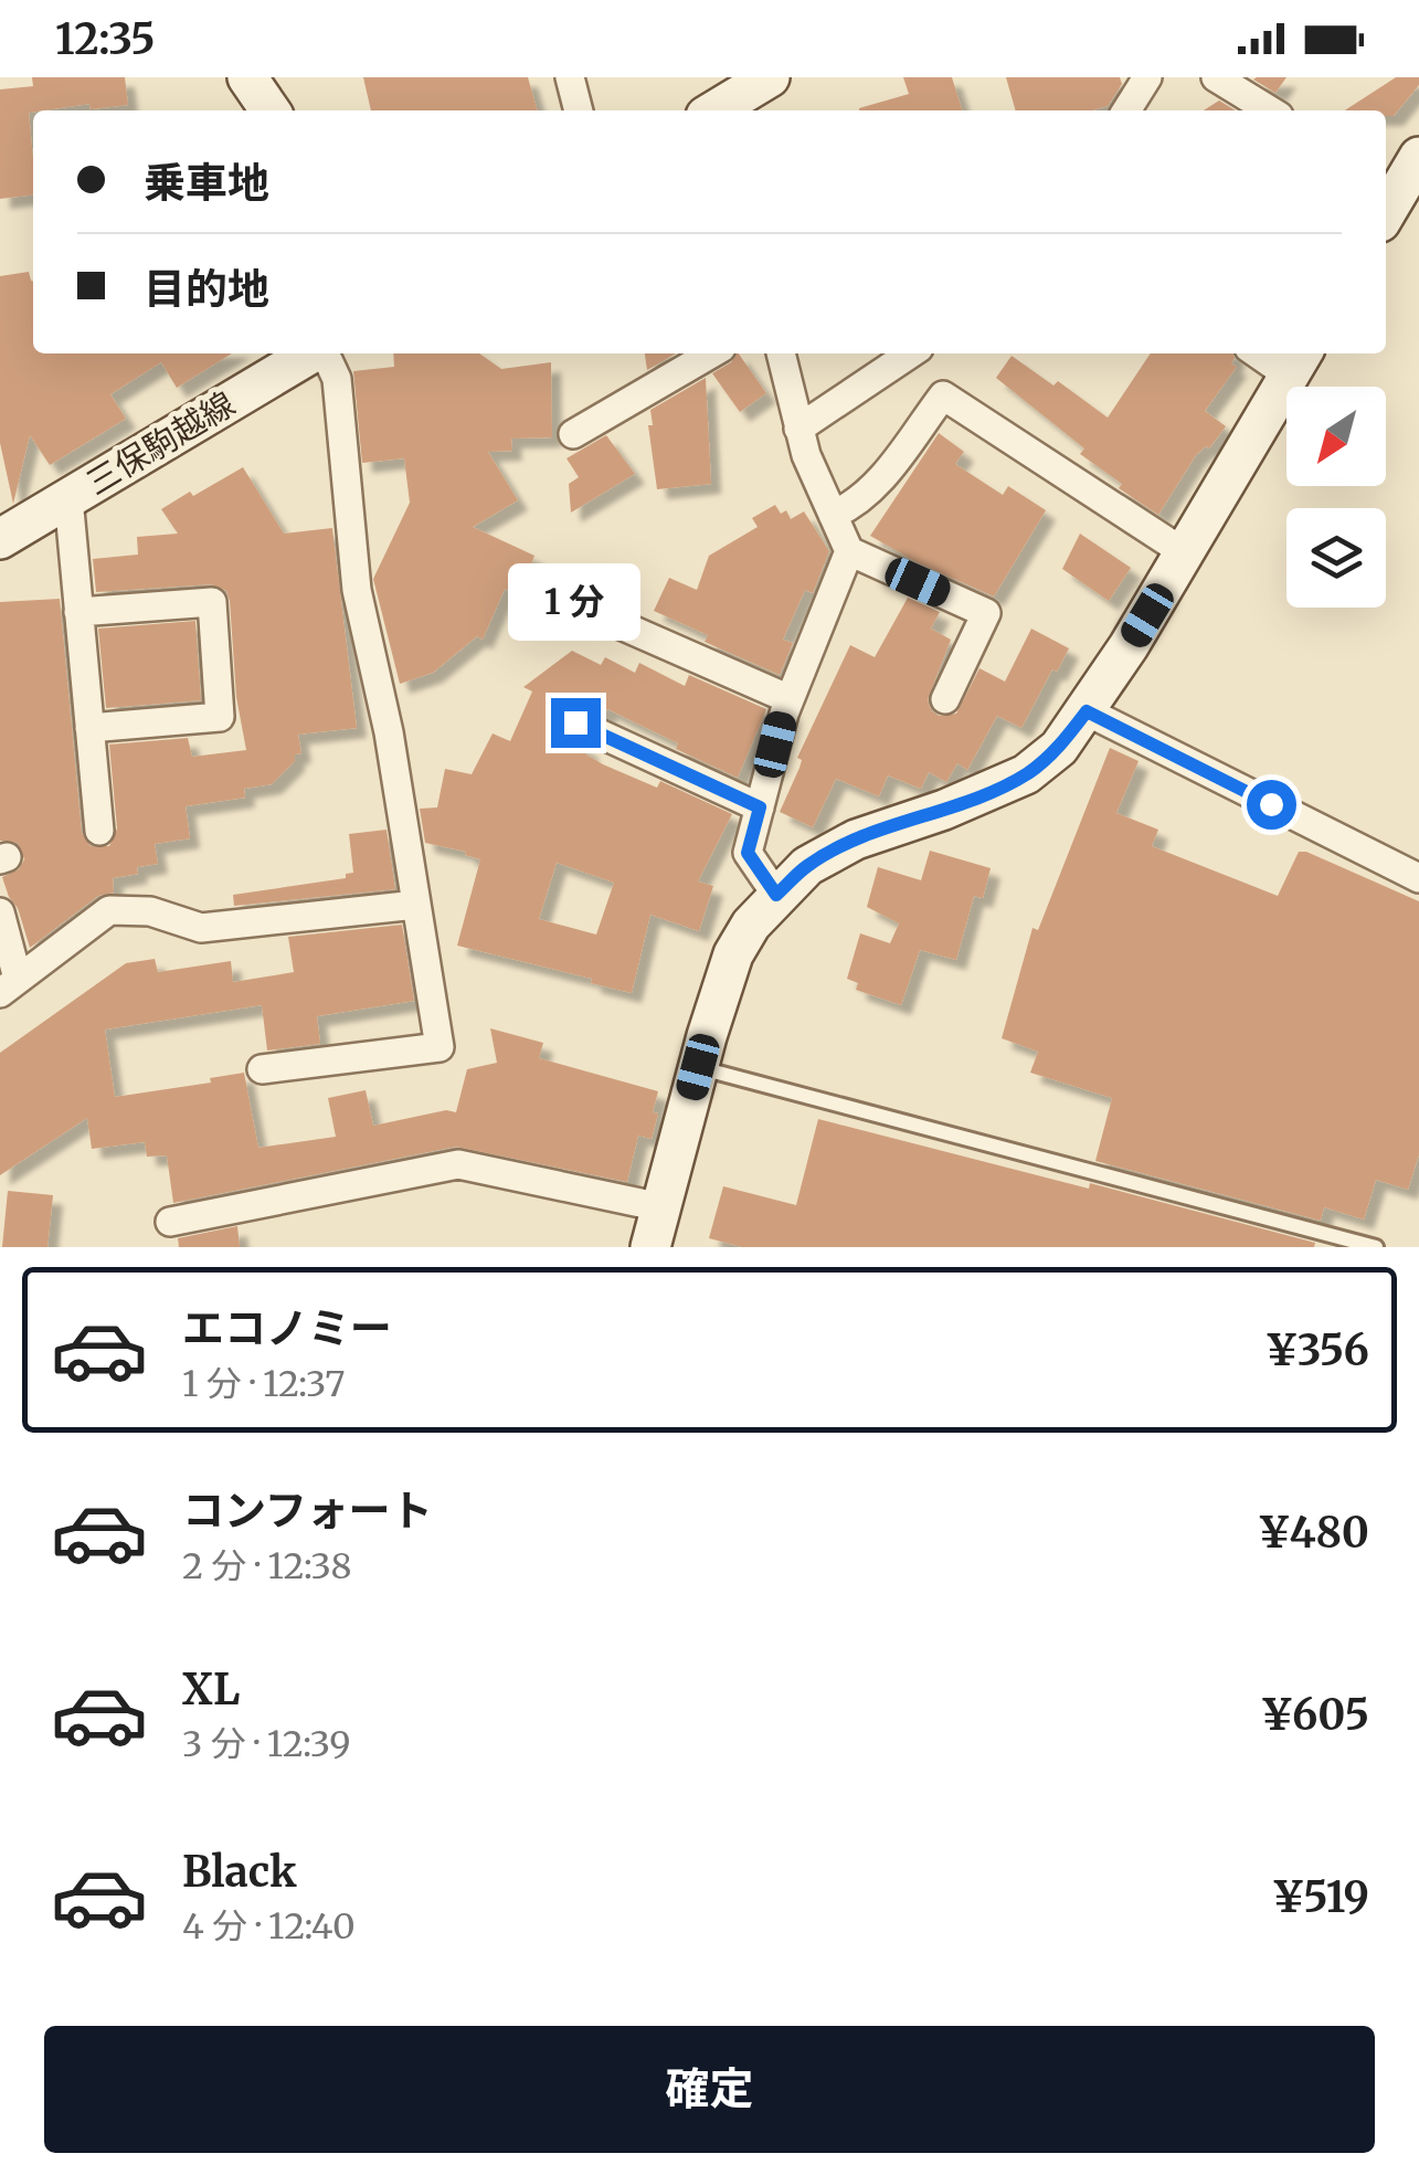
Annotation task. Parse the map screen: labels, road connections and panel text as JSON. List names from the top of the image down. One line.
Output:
{"streets":{"street":["三保駒越線"]},"north":"bottom left","page":{"status":"12:35","banner":["乗車地","目的地"],"bubble":"1 分","list":[{"name":"エコノミー","note":"1 分 · 12:37","value":"¥356"},{"name":"コンフォート","note":"2 分 · 12:38","value":"¥480"},{"name":"XL","note":"3 分 · 12:39","value":"¥605"},{"name":"Black","note":"4 分 · 12:40","value":"¥519"}],"buttons":"確定"}}
